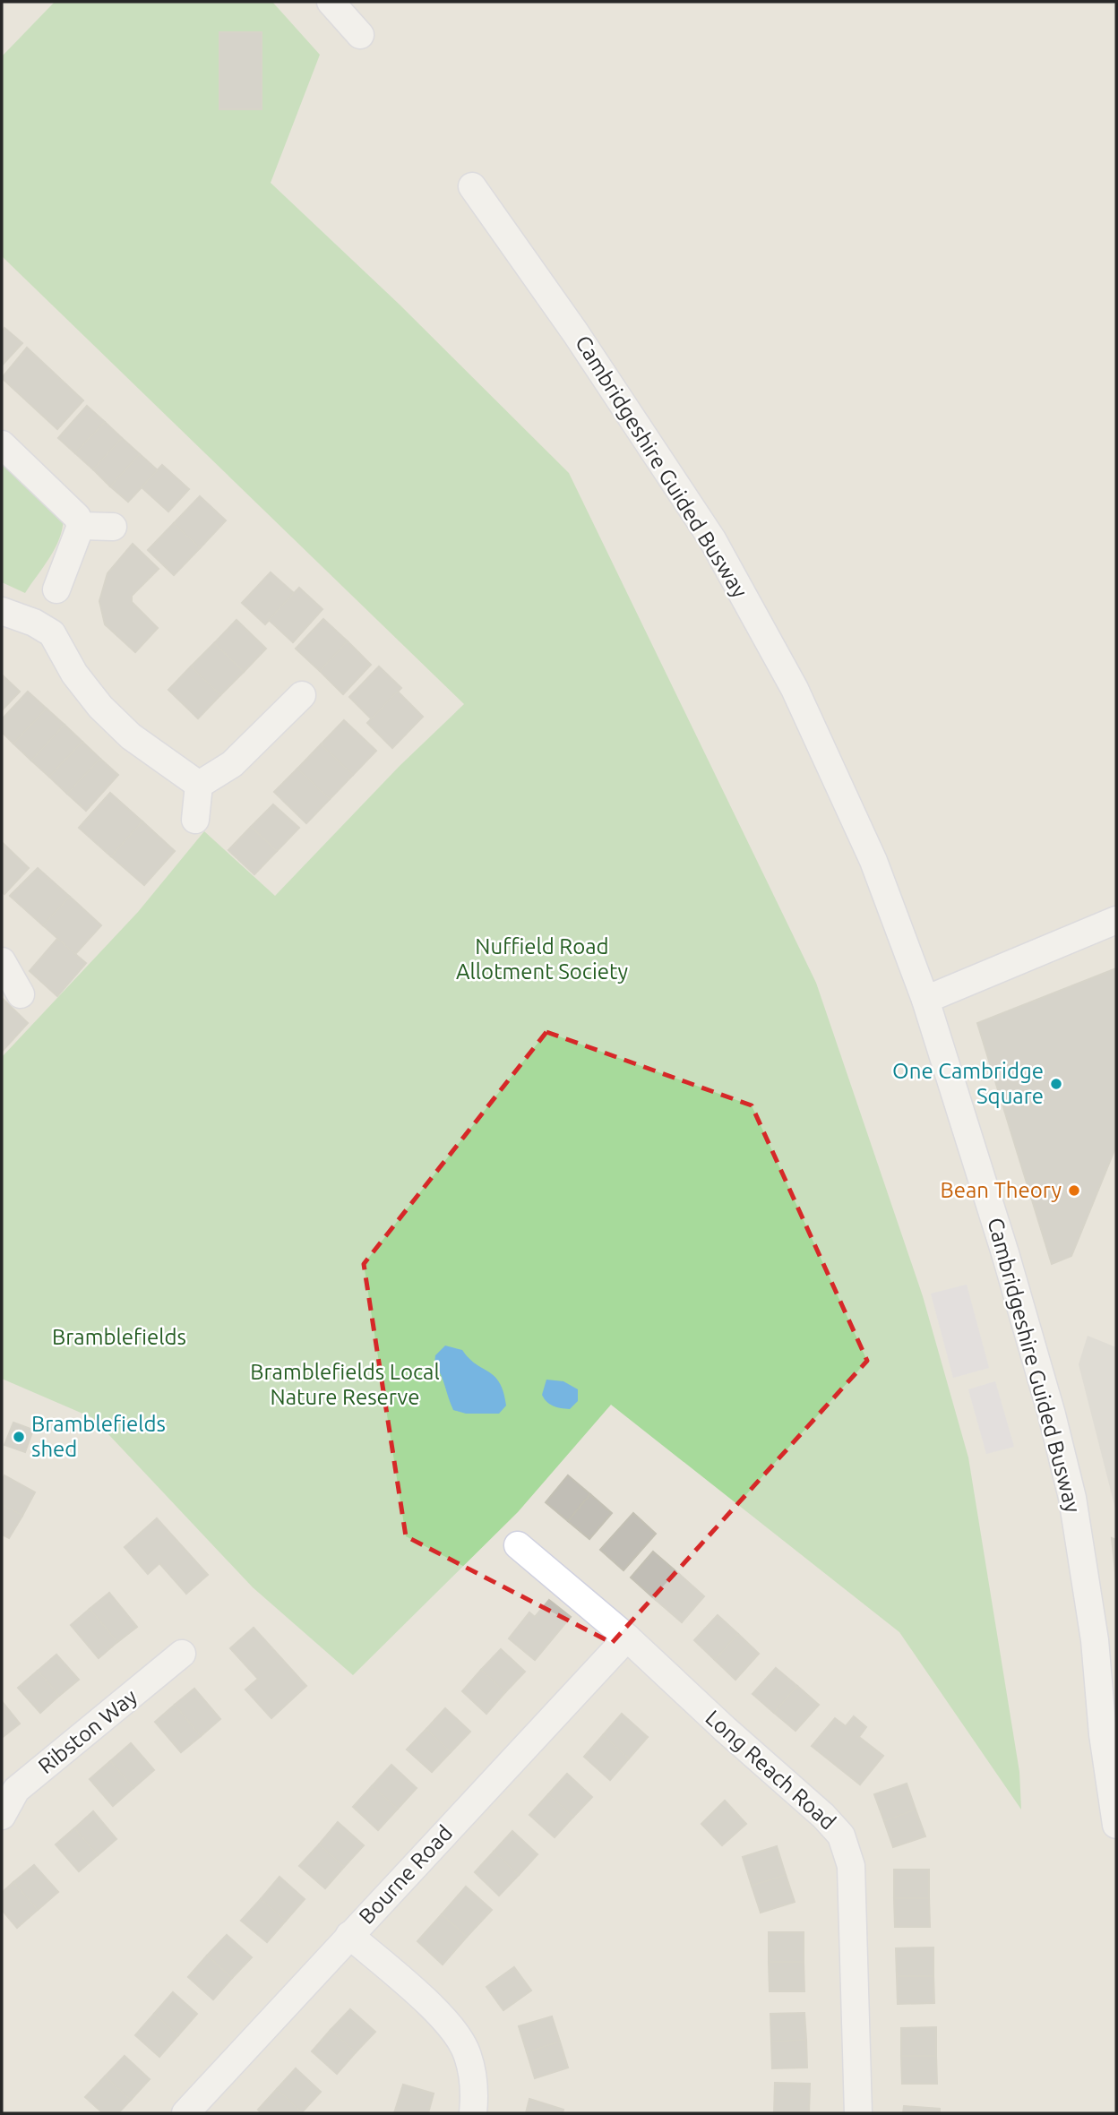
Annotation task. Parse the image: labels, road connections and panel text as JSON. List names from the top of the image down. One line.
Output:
{"streets":{"street":["Cambridgeshire Guided Busway","Ribston Way","Long Reach Road","Bourne Road"]},"crossings":[["Long Reach Road","Bourne Road"]],"parks":["Nuffield Road Allotment Society","Bramblefields","Bramblefields Local Nature Reserve"],"places":["One Cambridge Square","Bean Theory","Bramblefields shed"]}
